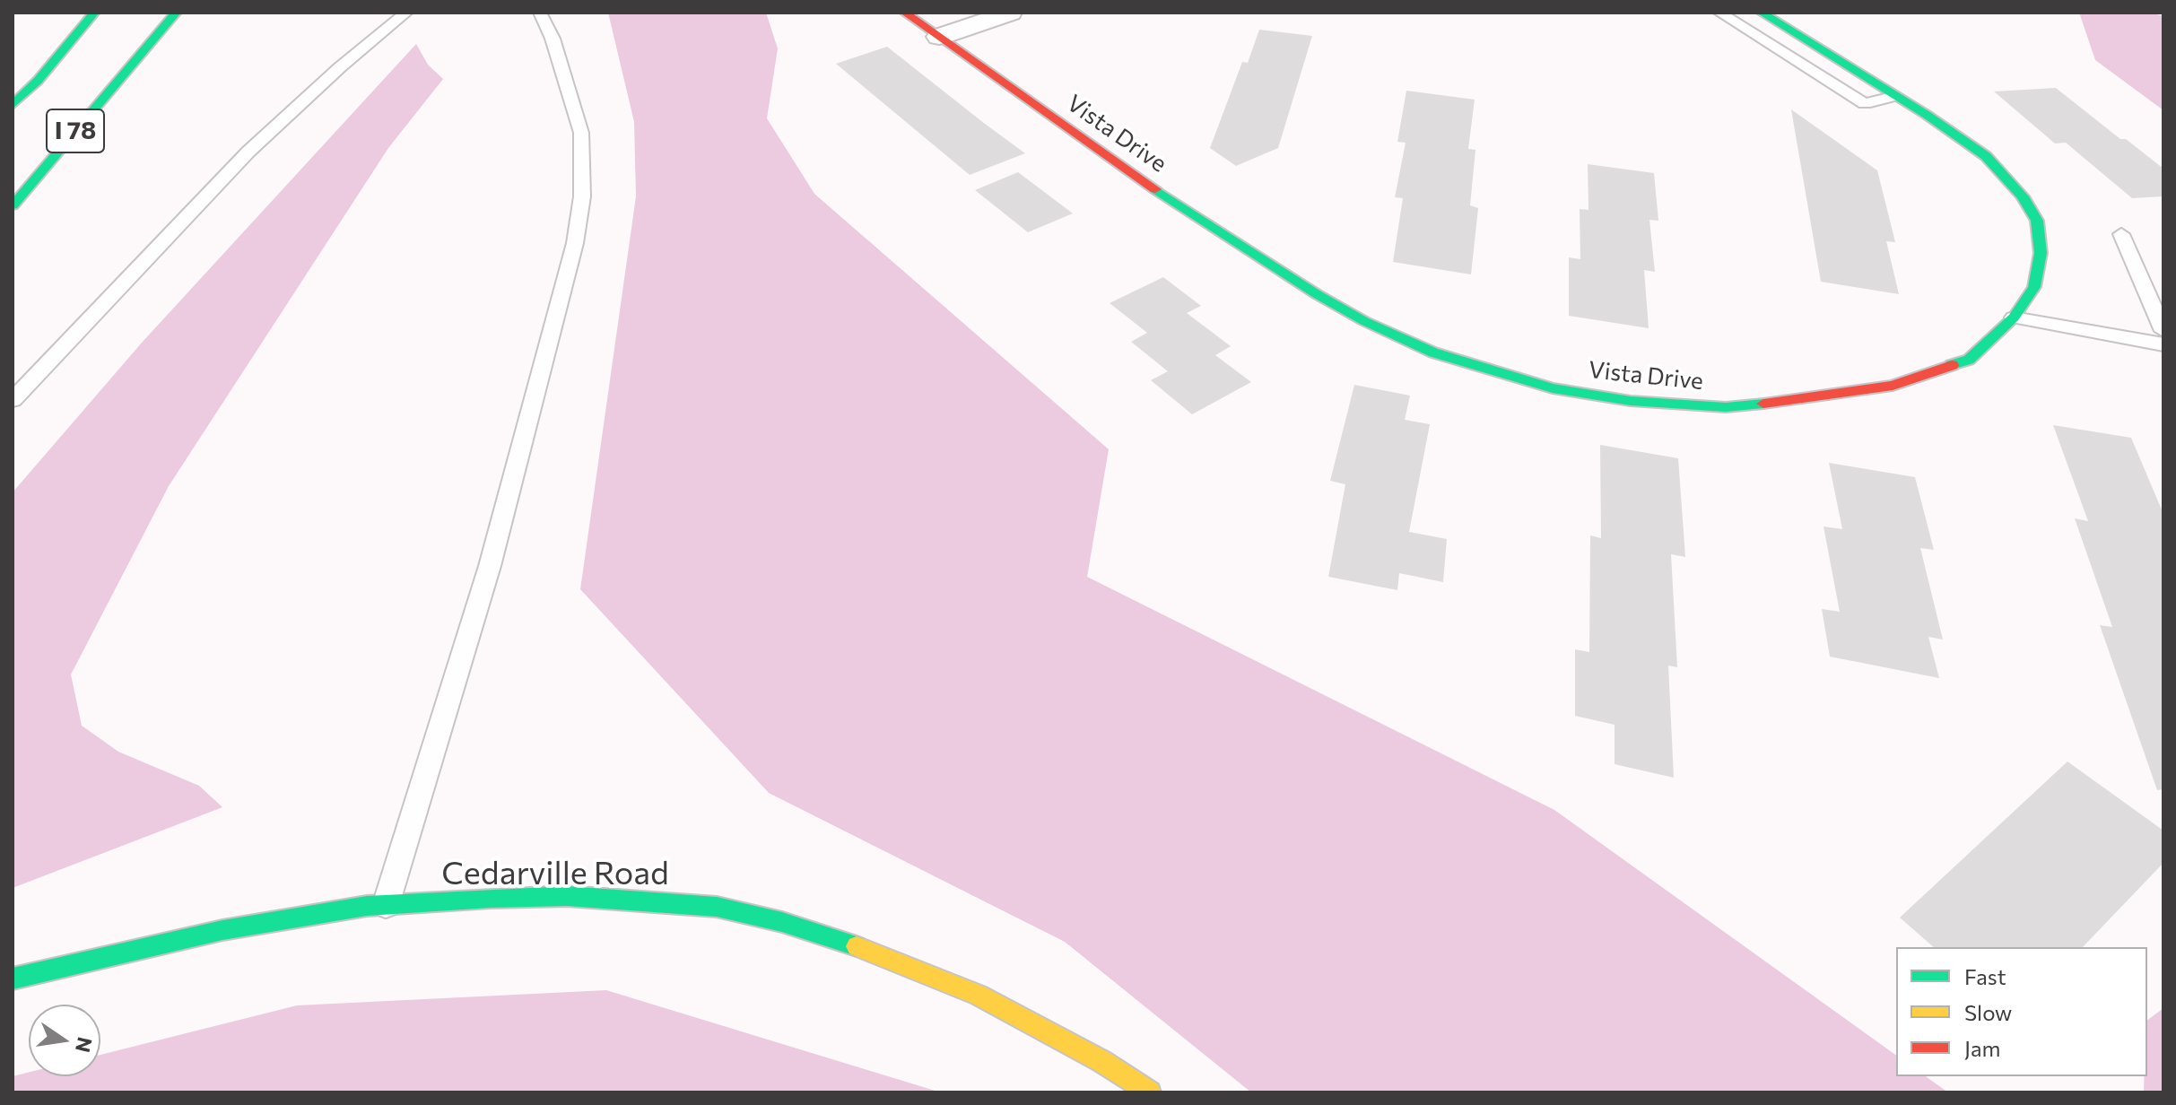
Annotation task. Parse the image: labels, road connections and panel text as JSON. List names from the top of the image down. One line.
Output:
{"streets":{"main road":["I 78","Vista Drive","Cedarville Road"]},"legend":["Fast","Slow","Jam"],"north":"right"}
